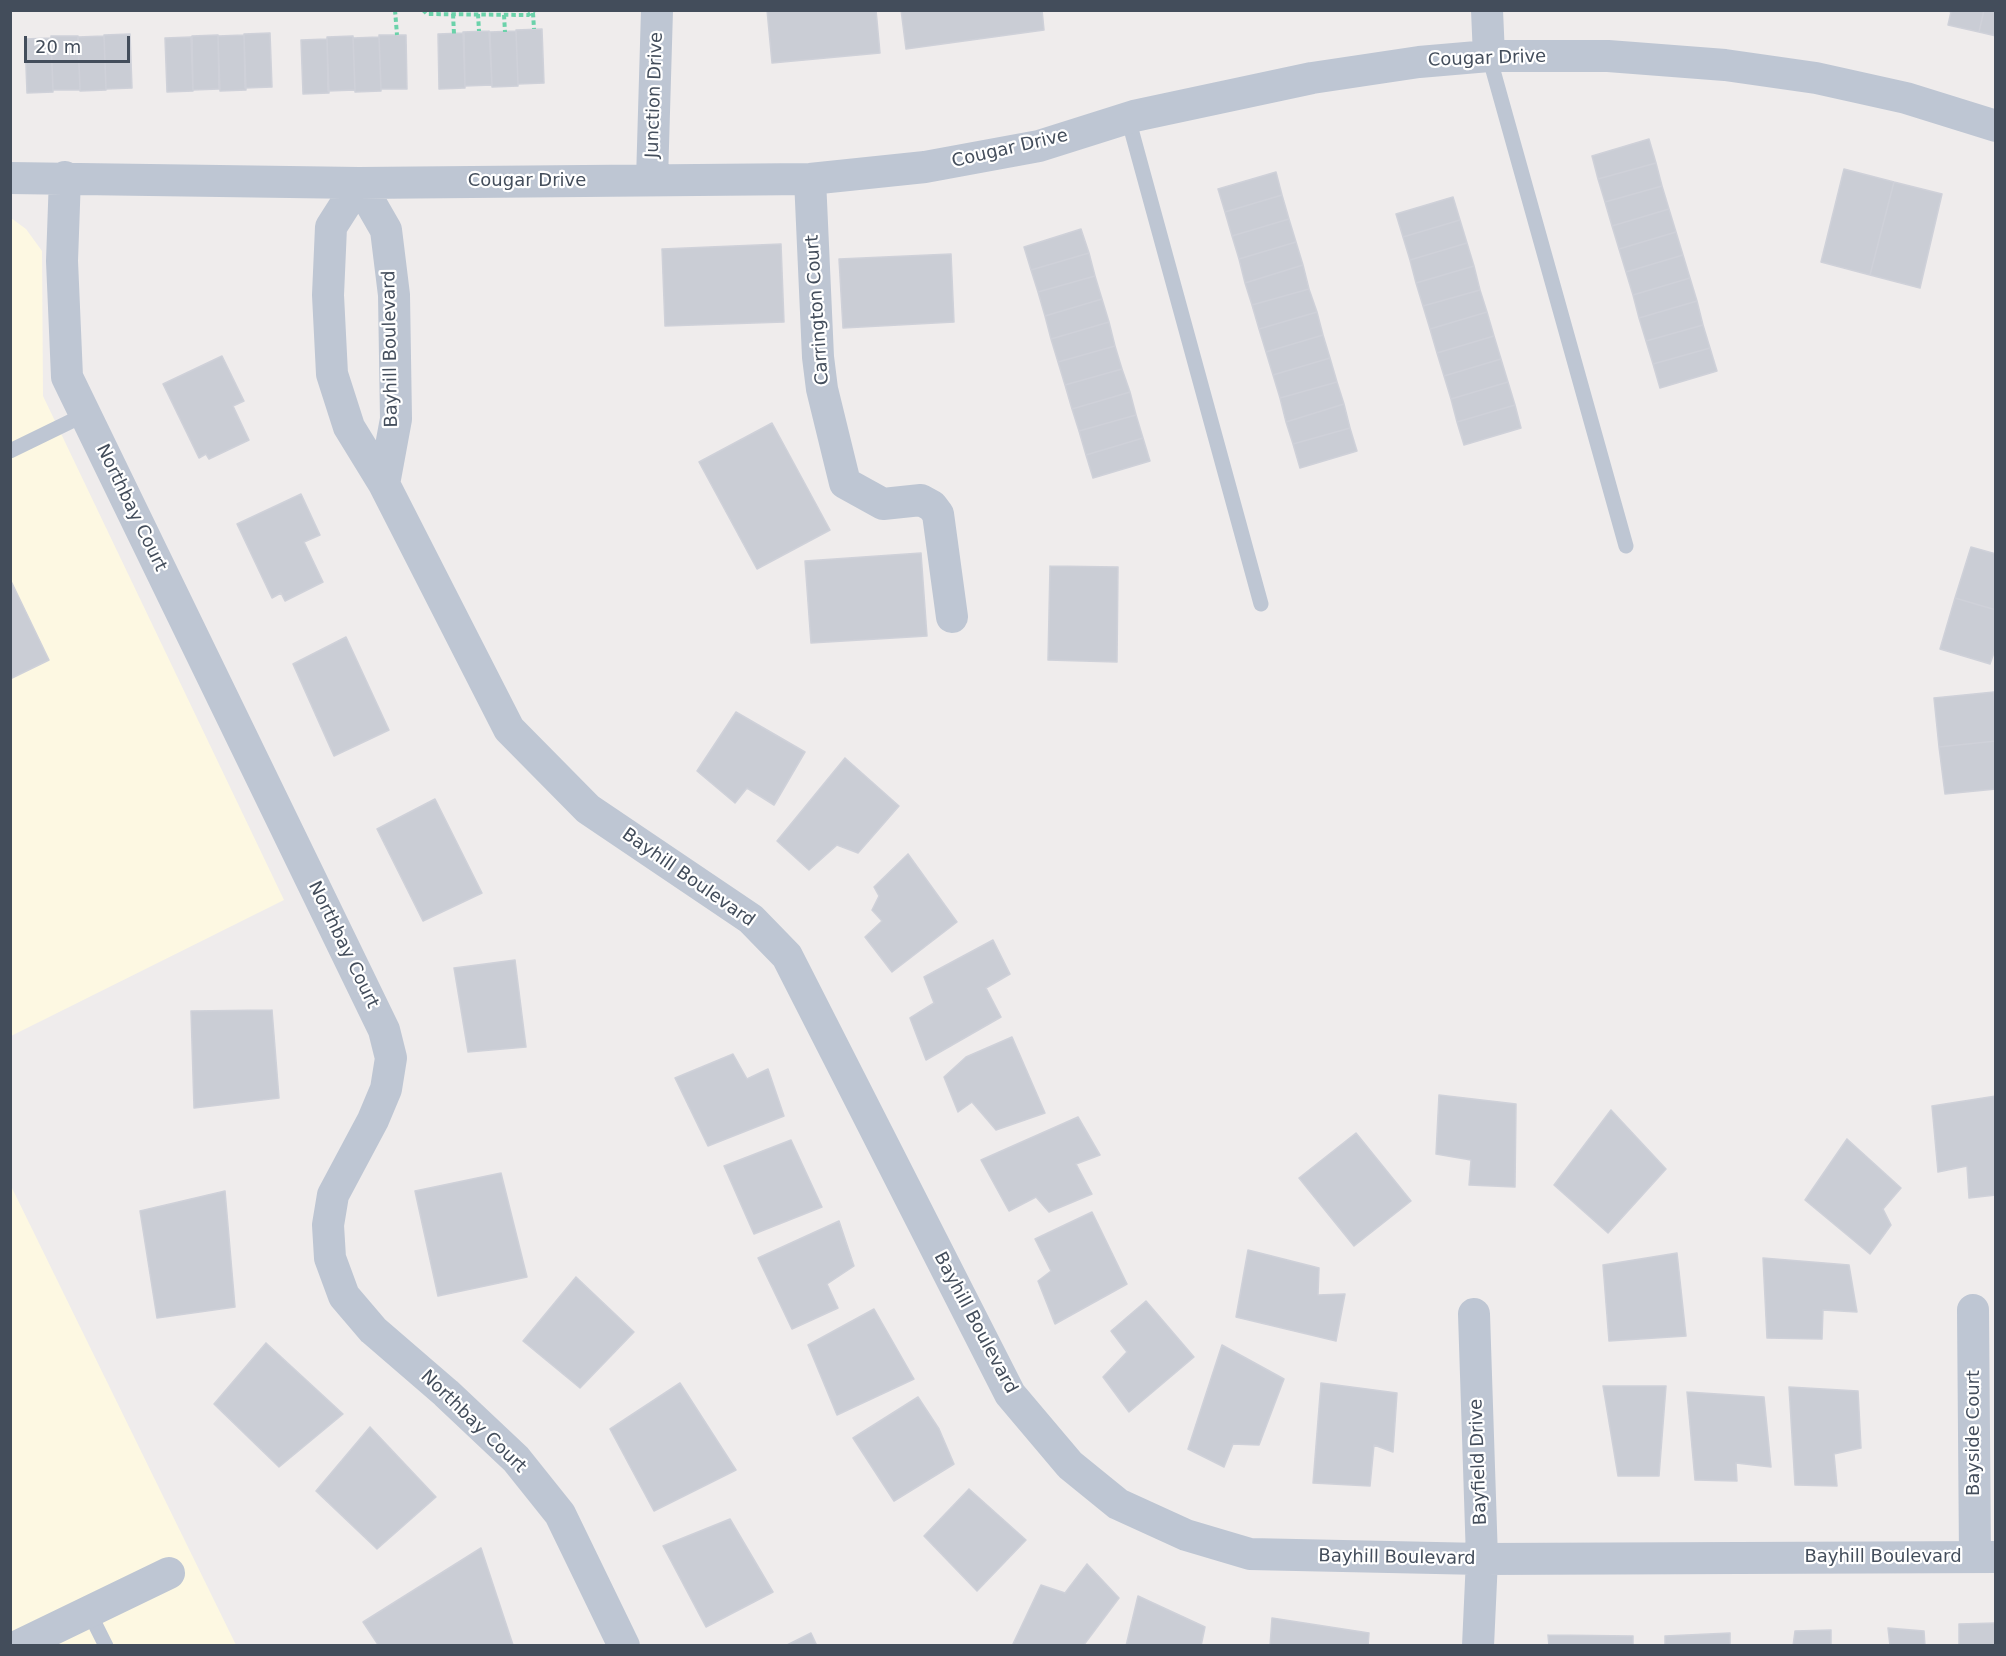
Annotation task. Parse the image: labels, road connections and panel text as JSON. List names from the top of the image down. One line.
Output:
{"streets":{"street":["Cougar Drive","Junction Drive","Carrington Court","Bayhill Boulevard","Northbay Court","Bayside Court","Bayfield Drive"]},"crossings":[["Cougar Drive","Junction Drive"],["Cougar Drive","Carrington Court"],["Cougar Drive","Bayhill Boulevard"],["Cougar Drive","Northbay Court"],["Bayhill Boulevard","Bayside Court"],["Bayhill Boulevard","Bayfield Drive"]],"scale_bar":"20 m"}
